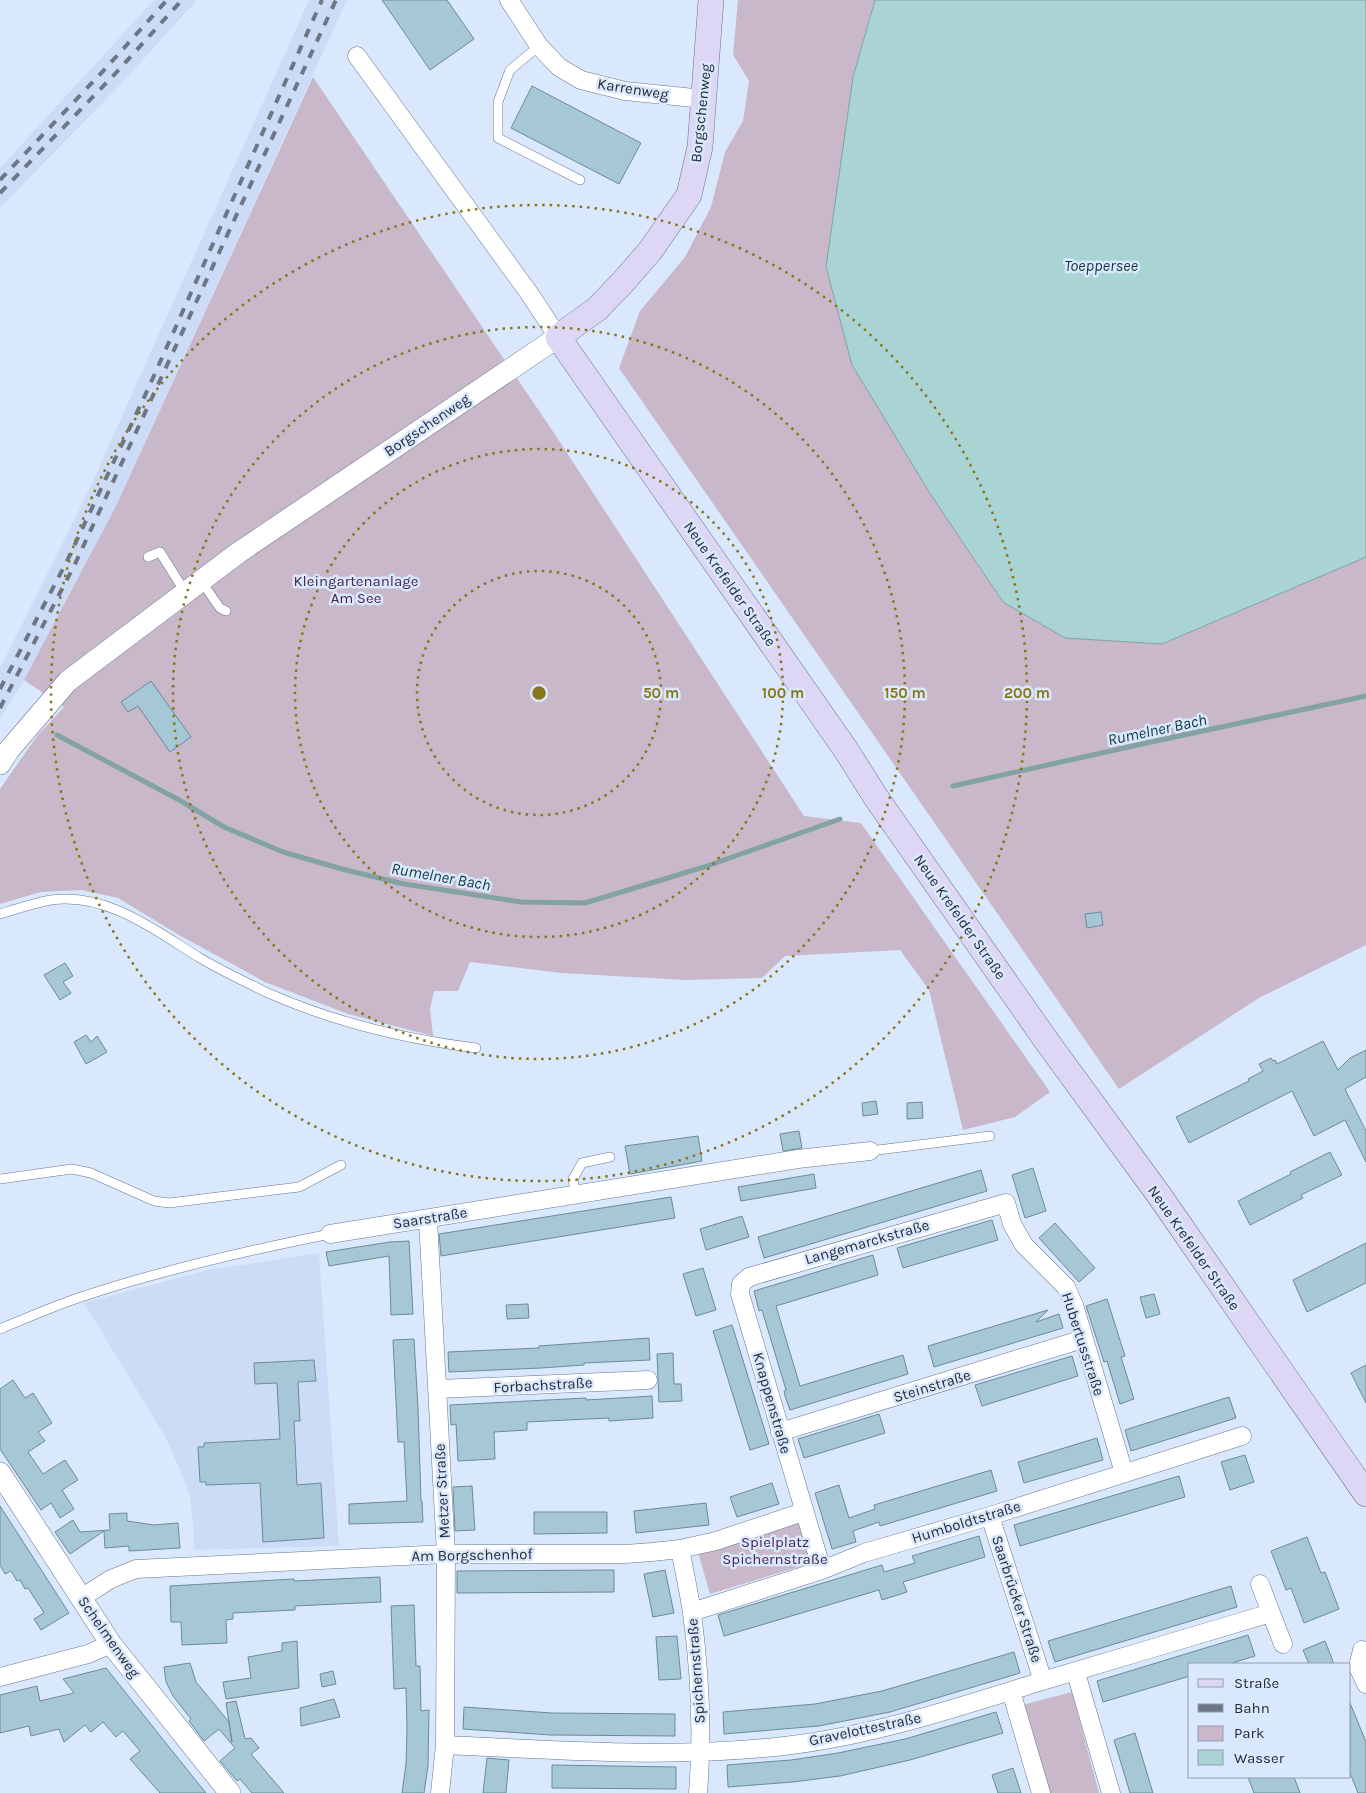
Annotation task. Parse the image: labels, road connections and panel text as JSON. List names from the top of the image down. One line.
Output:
{"streets":{"main road":["Borgschenweg","Neue Krefelder Straße"],"street":["Karrenweg","Saarstraße","Langemarckstraße","Hubertusstraße","Forbachstraße","Steinstraße","Knappenstraße","Metzer Straße","Humboldtstraße","Am Borgschenhof","Saarbrücker Straße","Schelmenweg","Spichernstraße","Gravelottestraße"]},"crossings":[["Karrenweg","Borgschenweg"],["Borgschenweg","Neue Krefelder Straße"],["Saarstraße","Metzer Straße"],["Langemarckstraße","Hubertusstraße"],["Langemarckstraße","Knappenstraße"],["Hubertusstraße","Steinstraße"],["Hubertusstraße","Humboldtstraße"],["Forbachstraße","Metzer Straße"],["Steinstraße","Knappenstraße"],["Knappenstraße","Am Borgschenhof"],["Metzer Straße","Am Borgschenhof"],["Metzer Straße","Gravelottestraße"],["Humboldtstraße","Saarbrücker Straße"],["Humboldtstraße","Spichernstraße"],["Am Borgschenhof","Schelmenweg"],["Am Borgschenhof","Spichernstraße"],["Saarbrücker Straße","Gravelottestraße"],["Spichernstraße","Gravelottestraße"]],"water":["Toeppersee","Rumelner Bach"],"parks":["Kleingartenanlage Am See","Spielplatz Spichernstraße"],"legend":["Straße","Bahn","Park","Wasser"],"rings":["50 m","100 m","150 m","200 m"]}
